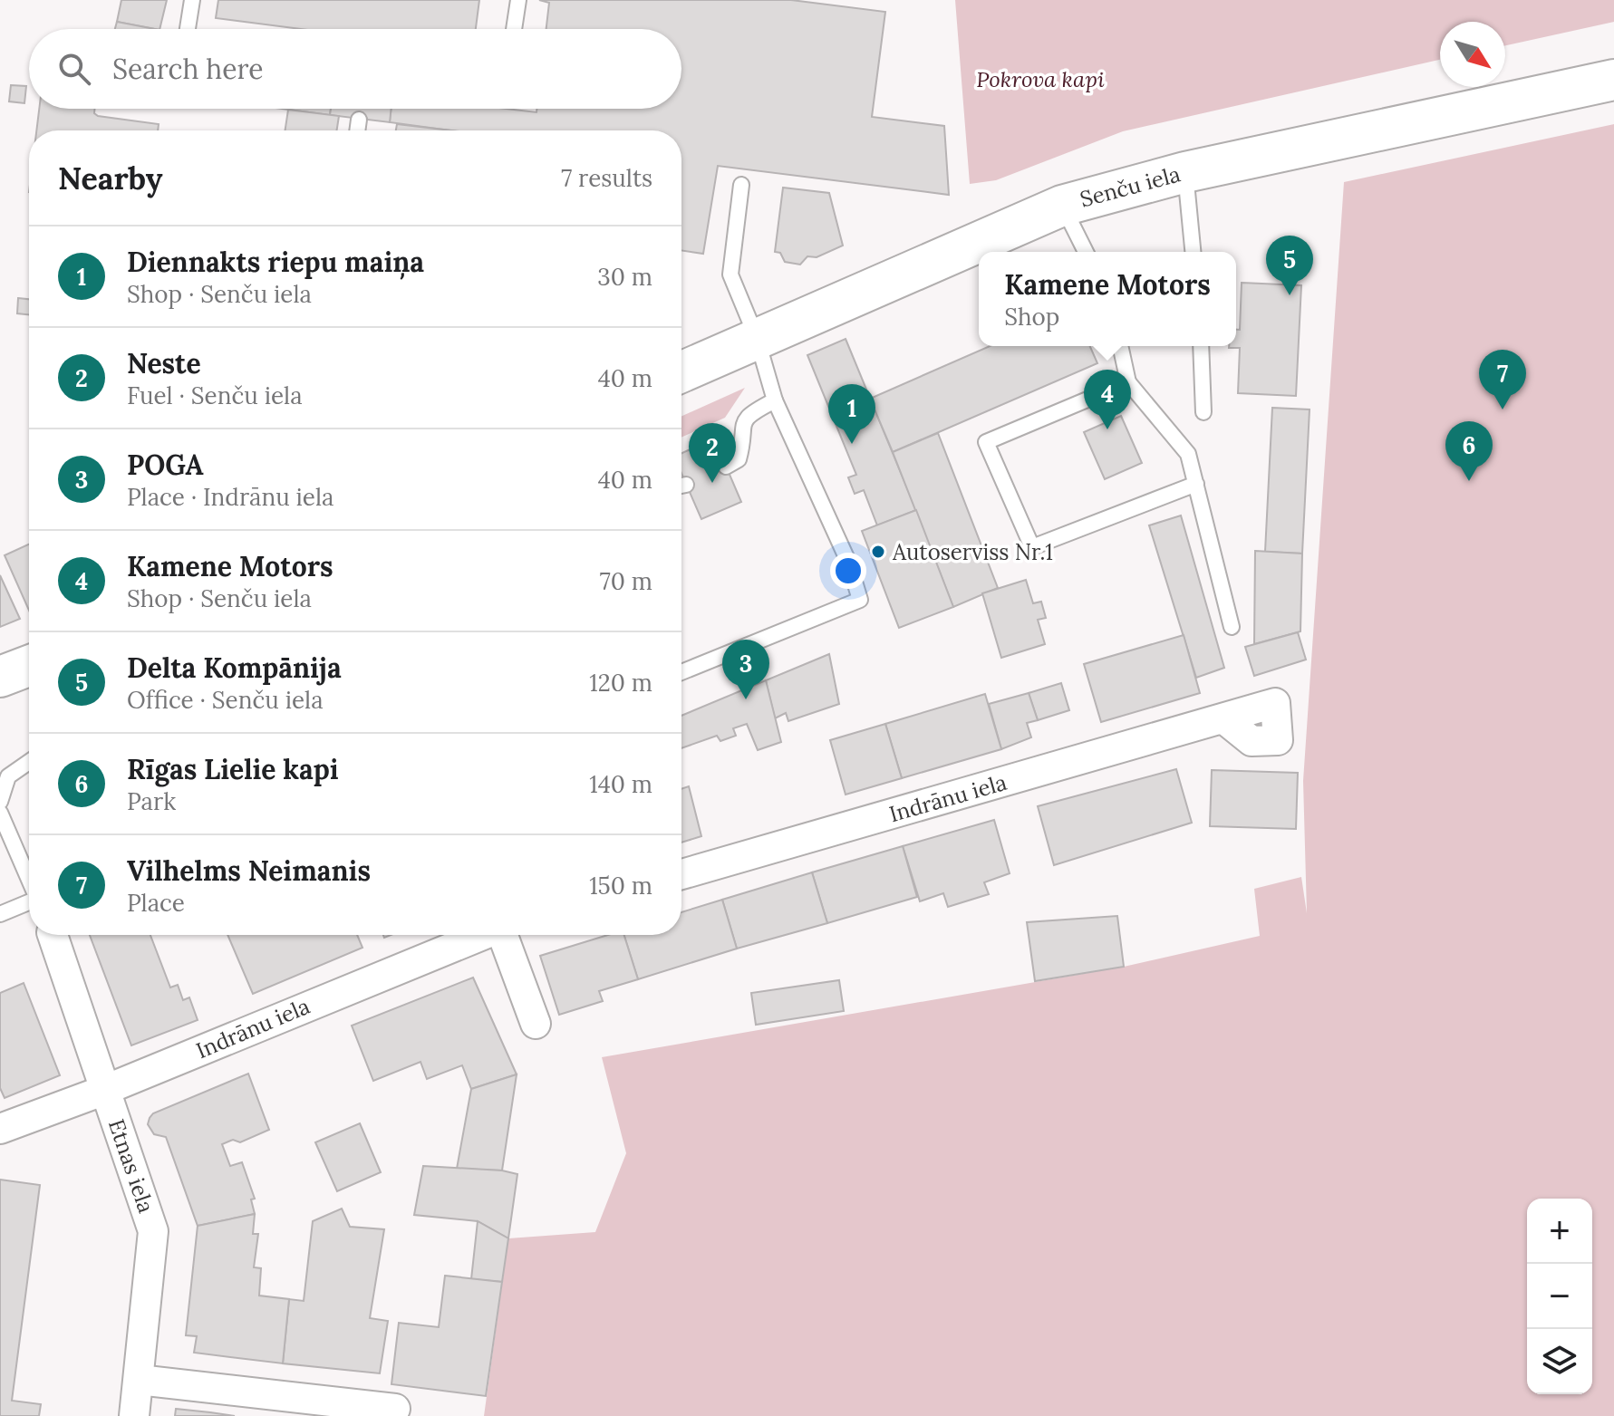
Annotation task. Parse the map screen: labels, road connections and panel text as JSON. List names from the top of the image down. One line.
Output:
{"streets":{"main road":["Senču iela"],"street":["Indrānu iela","Etnas iela"]},"crossings":[["Indrānu iela","Etnas iela"]],"parks":["Pokrova kapi"],"places":["Autoserviss Nr.1"],"north":"bottom right","page":{"search":"Search here","heading":["Nearby","7 results"],"list":[{"mark":"1","name":"Diennakts riepu maiņa","note":"Shop · Senču iela","value":"30 m"},{"mark":"2","name":"Neste","note":"Fuel · Senču iela","value":"40 m"},{"mark":"3","name":"POGA","note":"Place · Indrānu iela","value":"40 m"},{"mark":"4","name":"Kamene Motors","note":"Shop · Senču iela","value":"70 m"},{"mark":"5","name":"Delta Kompānija","note":"Office · Senču iela","value":"120 m"},{"mark":"6","name":"Rīgas Lielie kapi","note":"Park","value":"140 m"},{"mark":"7","name":"Vilhelms Neimanis","note":"Place","value":"150 m"}],"pins":["5","7","4","1","6","2","3"],"popup":["Kamene Motors","Shop"],"map_buttons":["+","−"]}}
